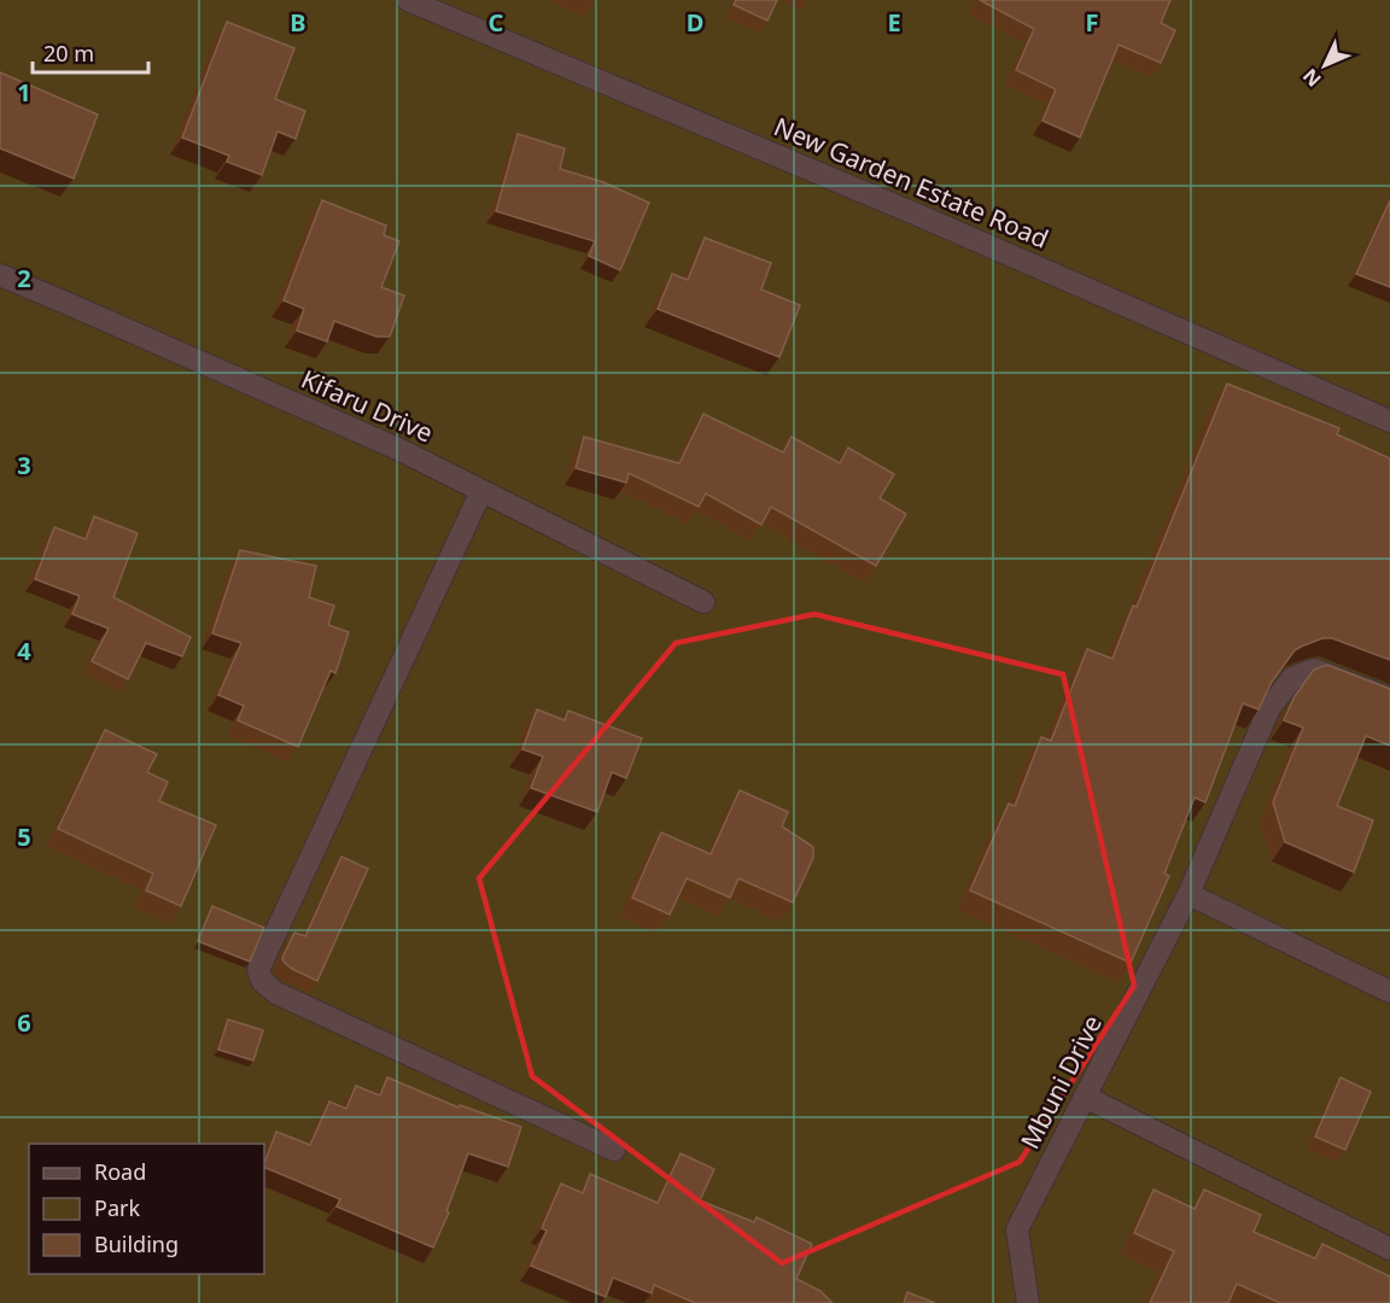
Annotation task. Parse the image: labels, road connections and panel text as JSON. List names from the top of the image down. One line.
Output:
{"streets":{"street":["New Garden Estate Road","Kifaru Drive","Mbuni Drive"]},"legend":["Road","Park","Building"],"scale_bar":"20 m","north":"bottom left","grid":{"columns":["B","C","D","E","F"],"rows":["1","2","3","4","5","6"]}}
